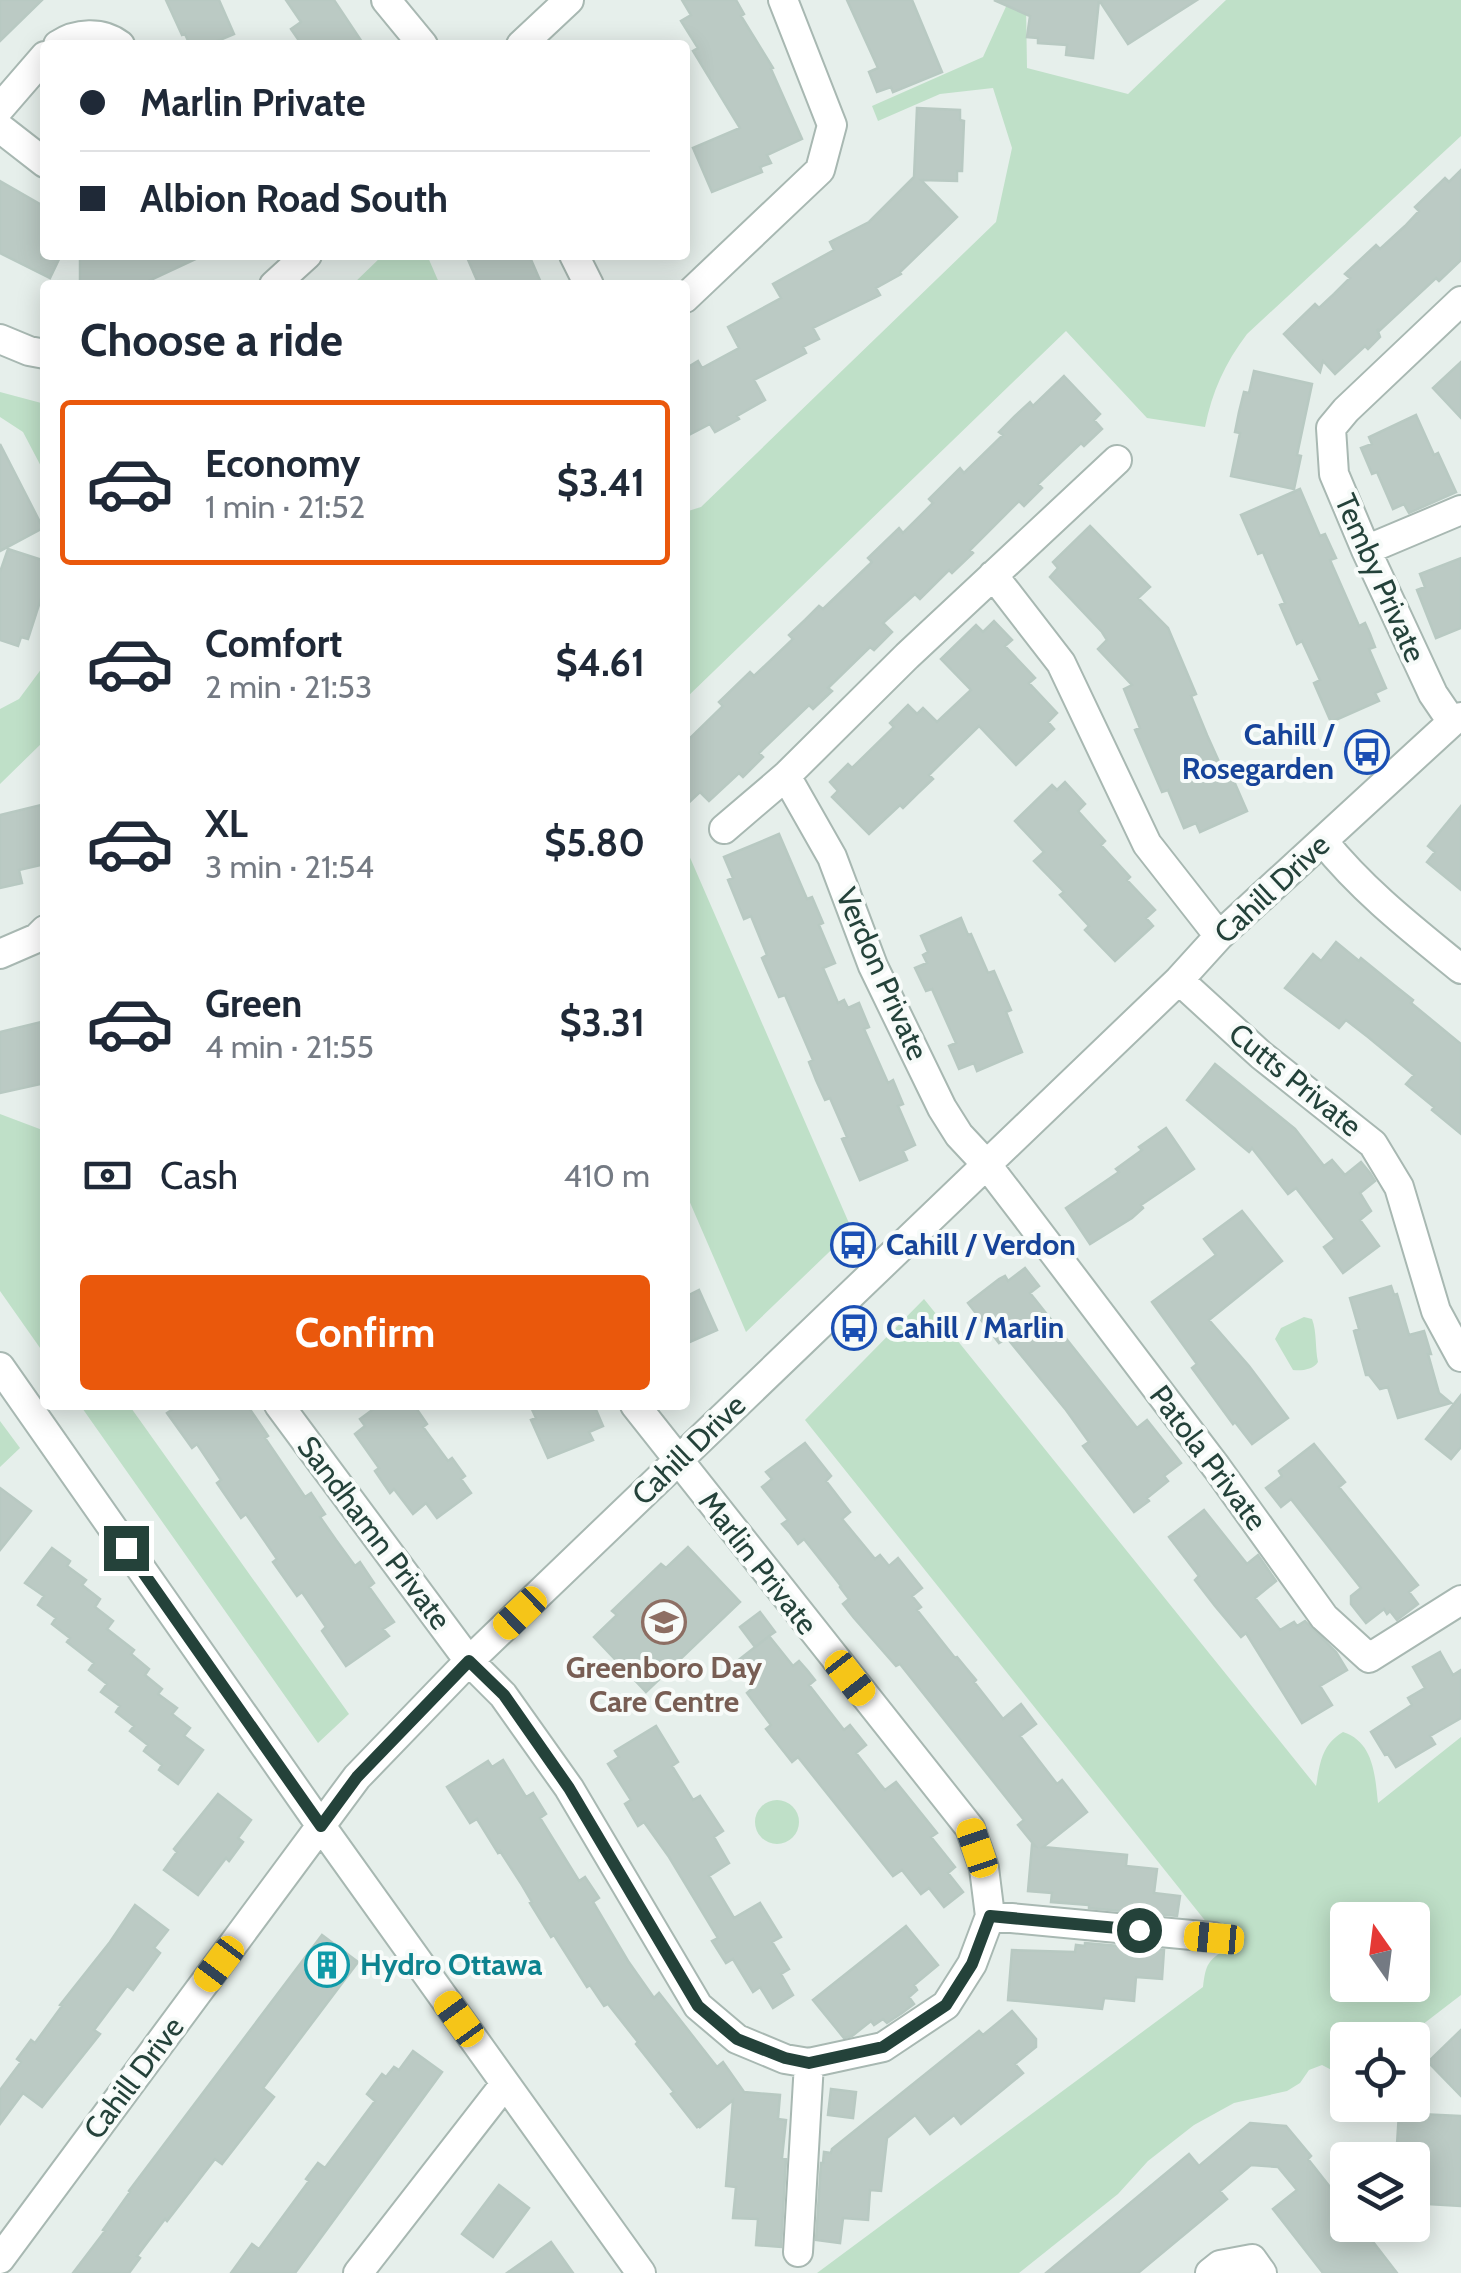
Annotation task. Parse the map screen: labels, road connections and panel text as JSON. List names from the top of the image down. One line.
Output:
{"streets":{"street":["Temby Private","Cahill Drive","Verdon Private","Cutts Private","Patola Private","Sandhamn Private","Marlin Private"]},"crossings":[["Temby Private","Cahill Drive"],["Cahill Drive","Verdon Private"],["Cahill Drive","Cutts Private"],["Cahill Drive","Patola Private"],["Cahill Drive","Sandhamn Private"],["Cahill Drive","Marlin Private"],["Verdon Private","Patola Private"],["Sandhamn Private","Marlin Private"]],"places":{"bus stop":["Cahill / Rosegarden","Cahill / Verdon","Cahill / Marlin"],"school or university":["Greenboro Day Care Centre"],"building":["Hydro Ottawa"]},"north":"top","page":{"banner":["Marlin Private","Albion Road South"],"heading":"Choose a ride","list":[{"name":"Economy","note":"1 min · 21:52","value":"$3.41"},{"name":"Comfort","note":"2 min · 21:53","value":"$4.61"},{"name":"XL","note":"3 min · 21:54","value":"$5.80"},{"name":"Green","note":"4 min · 21:55","value":"$3.31"}],"pay":["Cash","410 m"],"buttons":"Confirm"}}
